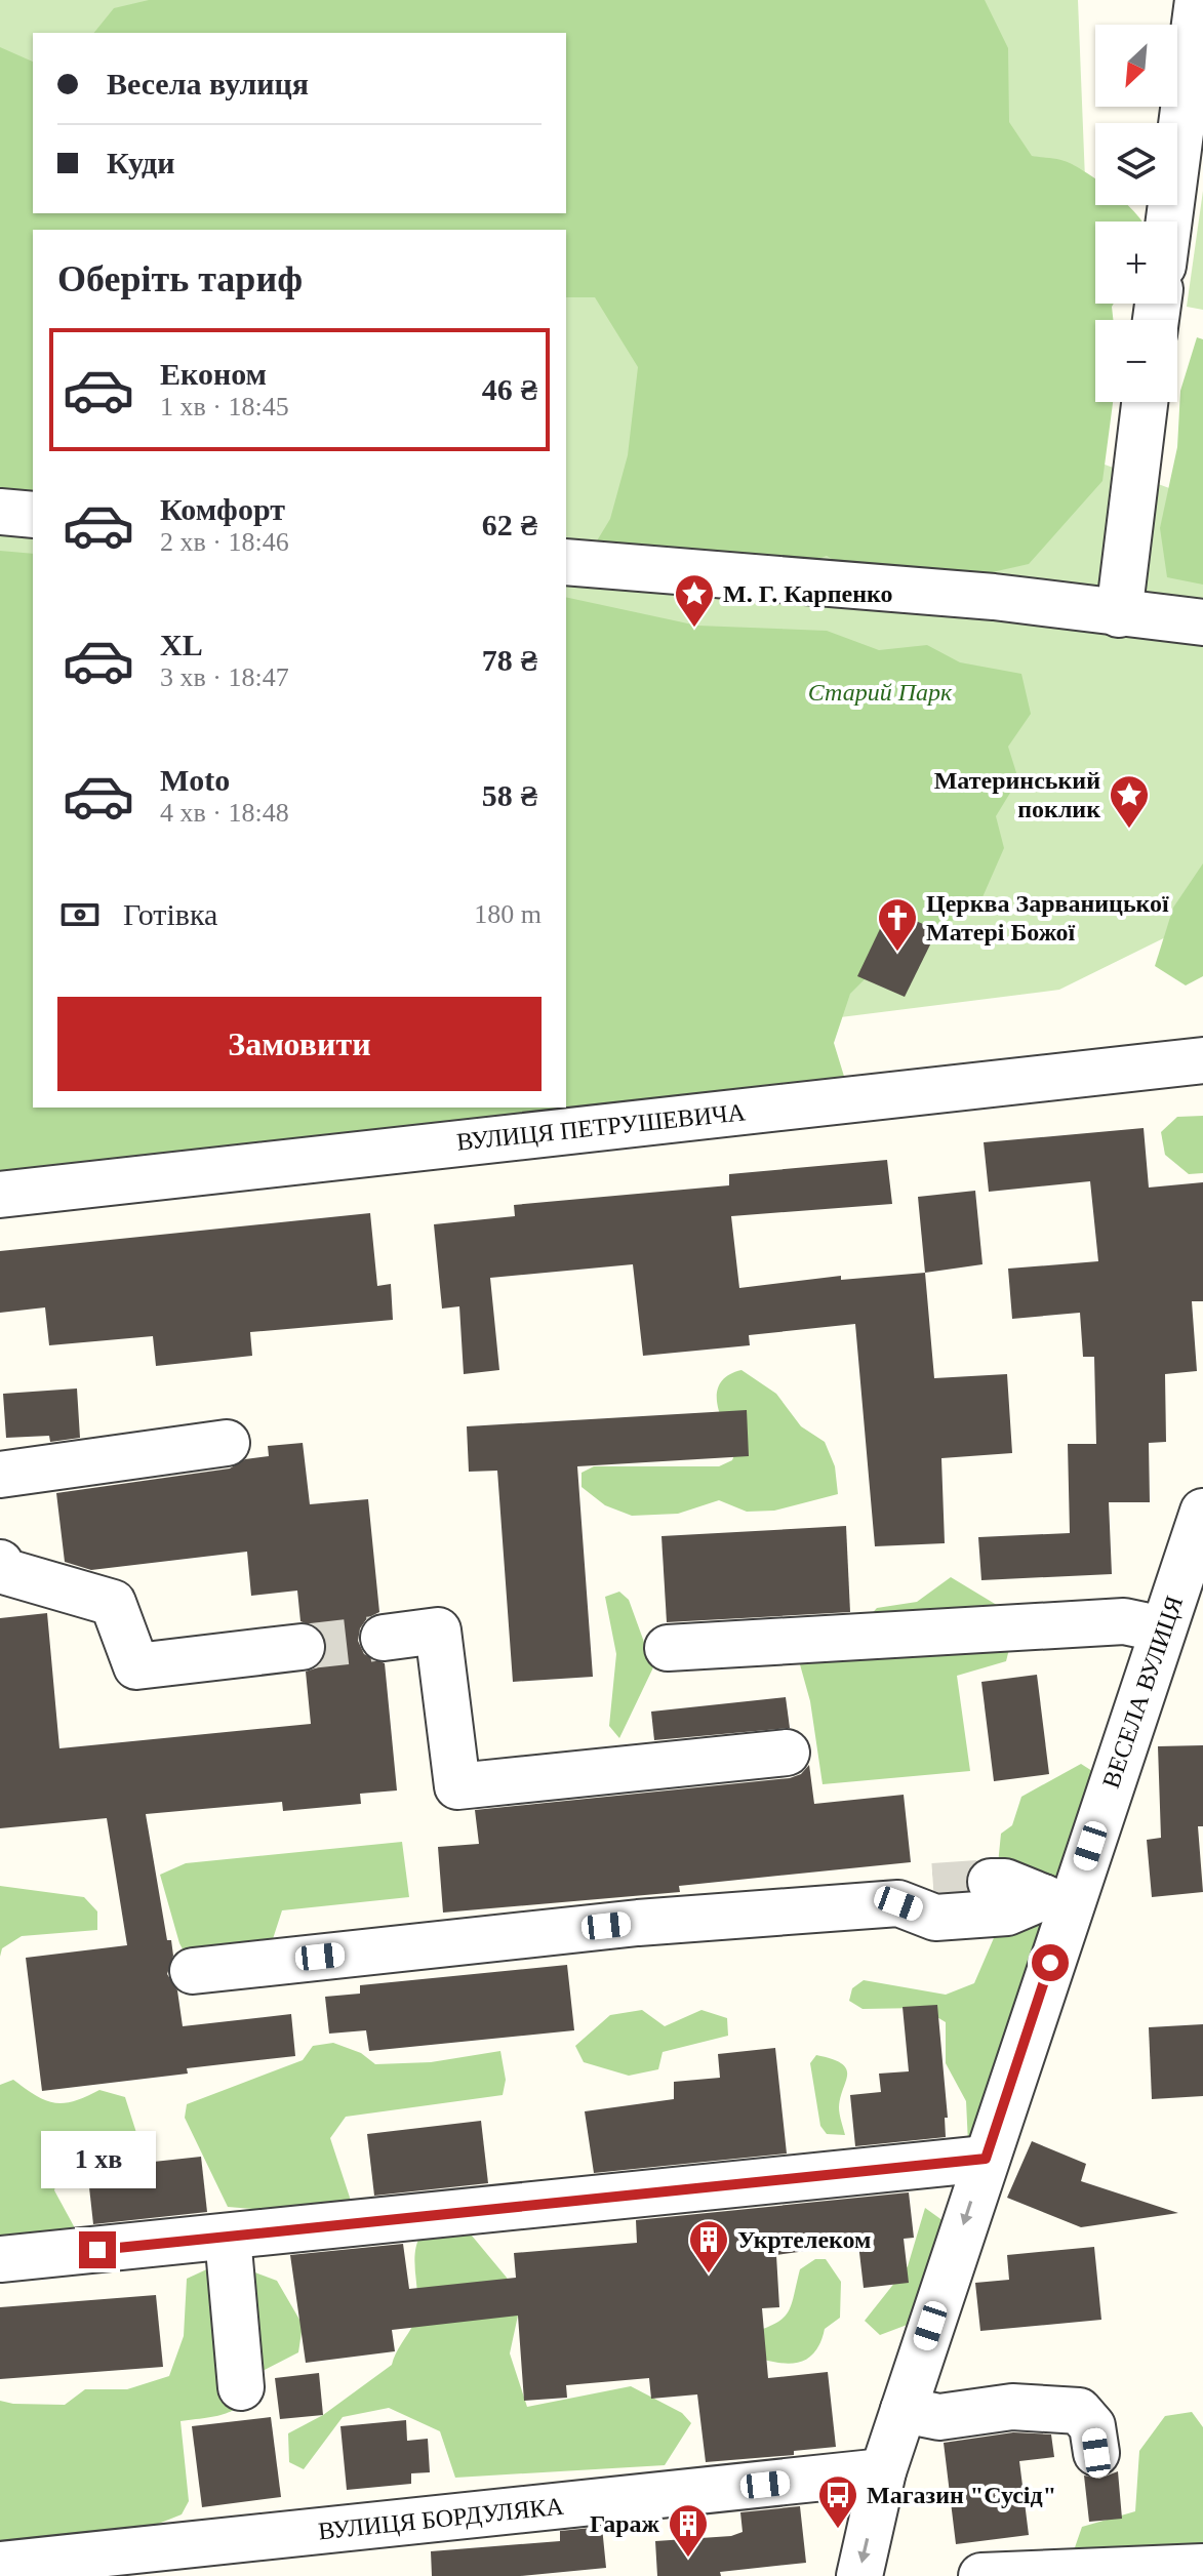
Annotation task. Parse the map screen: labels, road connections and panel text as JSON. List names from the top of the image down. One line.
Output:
{"streets":{"street":["ВУЛИЦЯ ПЕТРУШЕВИЧА","ВЕСЕЛА ВУЛИЦЯ","ВУЛИЦЯ БОРДУЛЯКА"]},"crossings":[["ВЕСЕЛА ВУЛИЦЯ","ВУЛИЦЯ БОРДУЛЯКА"]],"parks":["Старий Парк"],"places":{"place":["М. Г. Карпенко","Материнський поклик"],"church":["Церква Зарваницької Матері Божої"],"building":["Укртелеком","Гараж"],"bus stop":["Магазин \"Сусід\""]},"north":"bottom left","page":{"map_buttons":["+","−"],"banner":["Весела вулиця","Куди"],"heading":"Оберіть тариф","list":[{"name":"Економ","note":"1 хв · 18:45","value":"46 ₴"},{"name":"Комфорт","note":"2 хв · 18:46","value":"62 ₴"},{"name":"XL","note":"3 хв · 18:47","value":"78 ₴"},{"name":"Moto","note":"4 хв · 18:48","value":"58 ₴"}],"pay":["Готівка","180 m"],"buttons":"Замовити","bubble":"1 хв"}}
